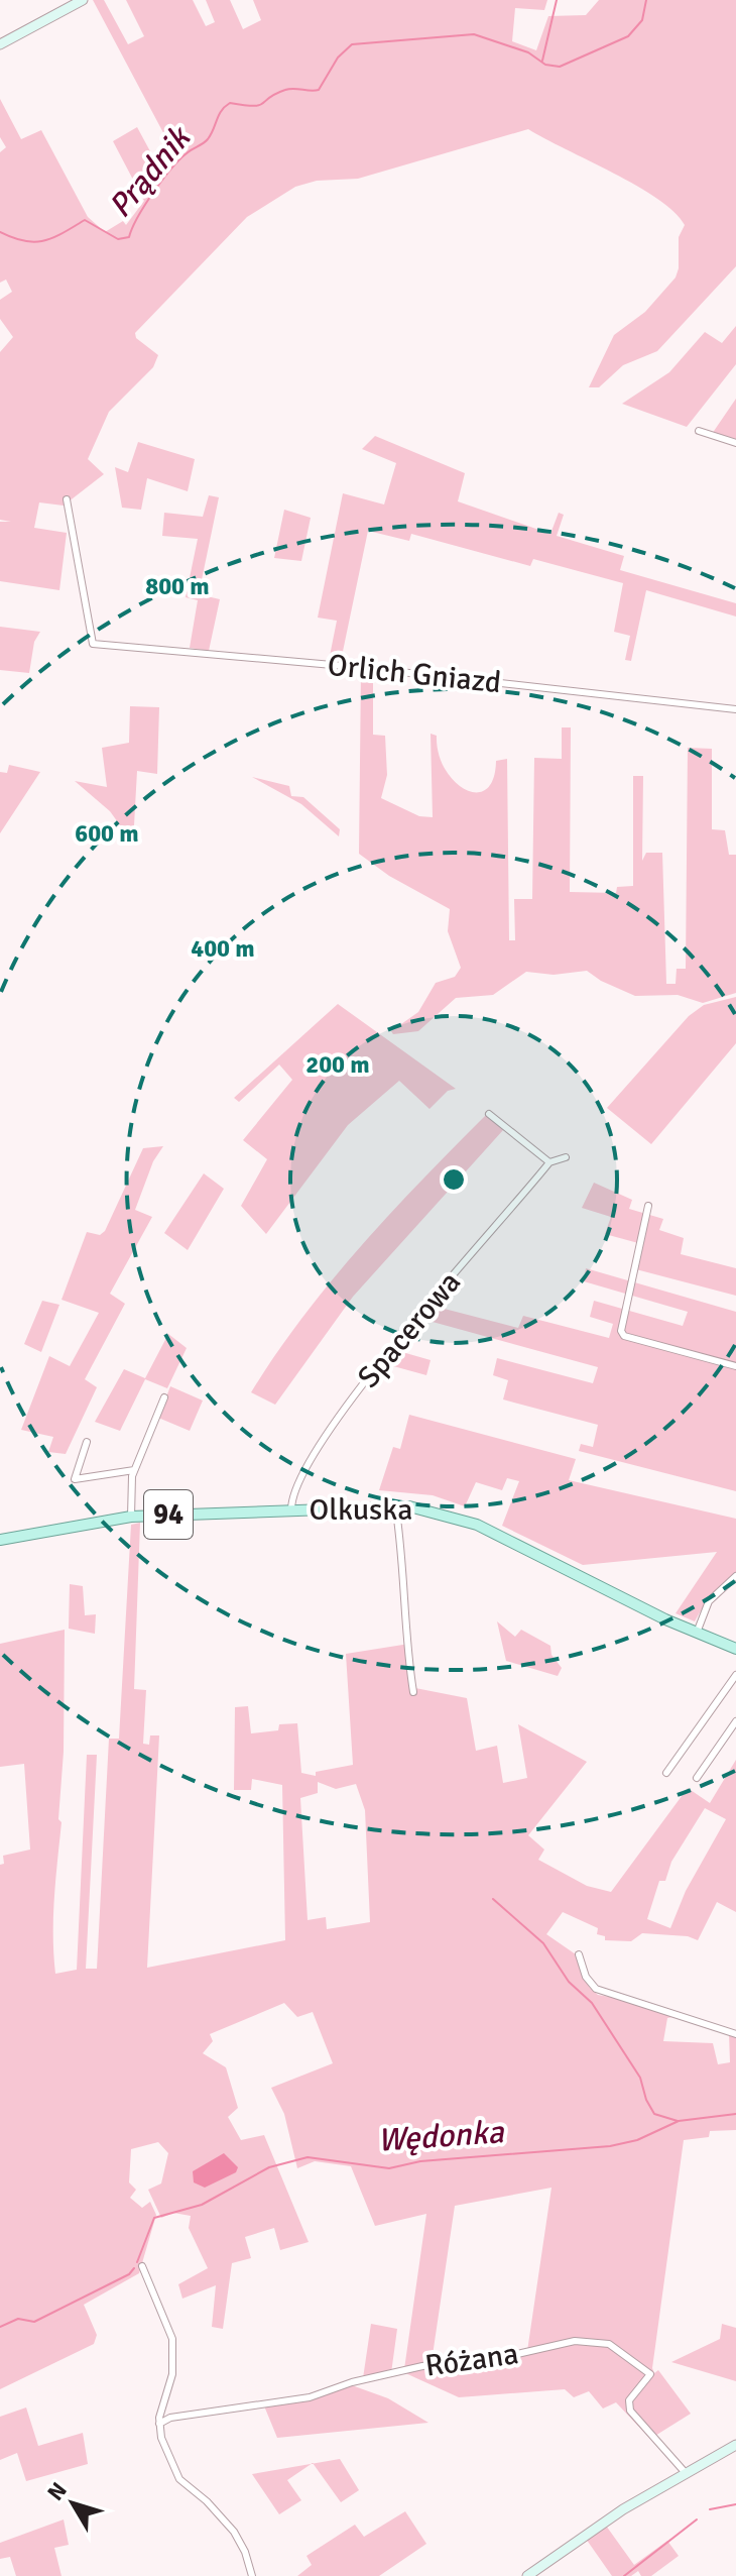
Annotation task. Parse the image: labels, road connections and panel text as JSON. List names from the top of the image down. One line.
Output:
{"streets":{"main road":["Olkuska","94"],"street":["Orlich Gniazd","Spacerowa","Różana"]},"crossings":[["Spacerowa","Olkuska"],["Olkuska","94"]],"water":["Prądnik","Wędonka"],"north":"top left","rings":["800 m","600 m","400 m","200 m"]}
